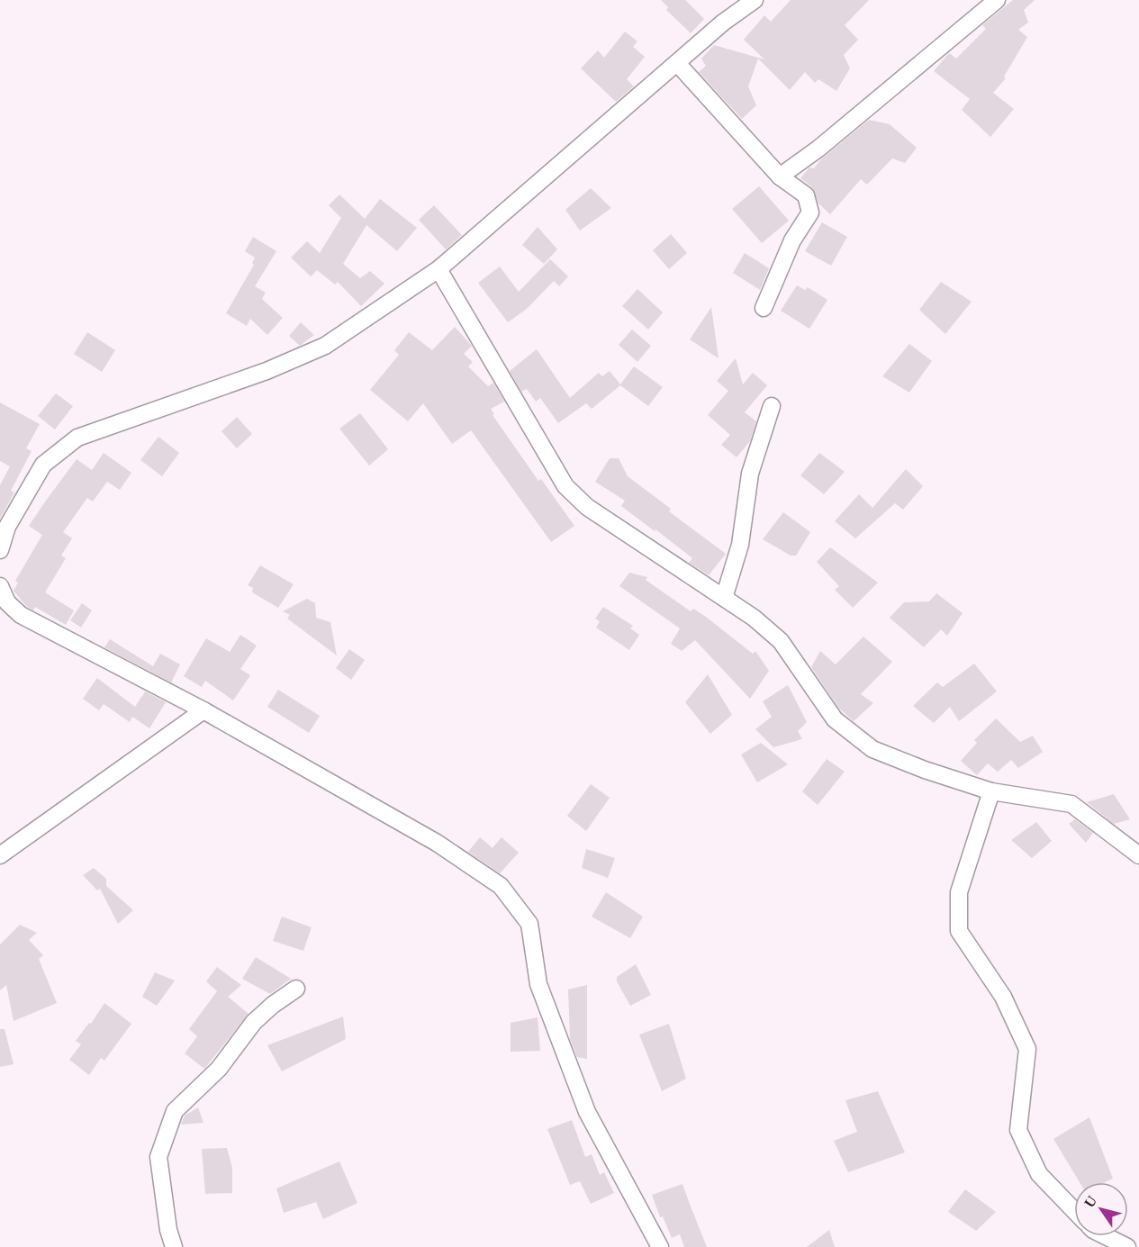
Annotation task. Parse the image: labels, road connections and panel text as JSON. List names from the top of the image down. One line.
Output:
{"north":"top left"}
